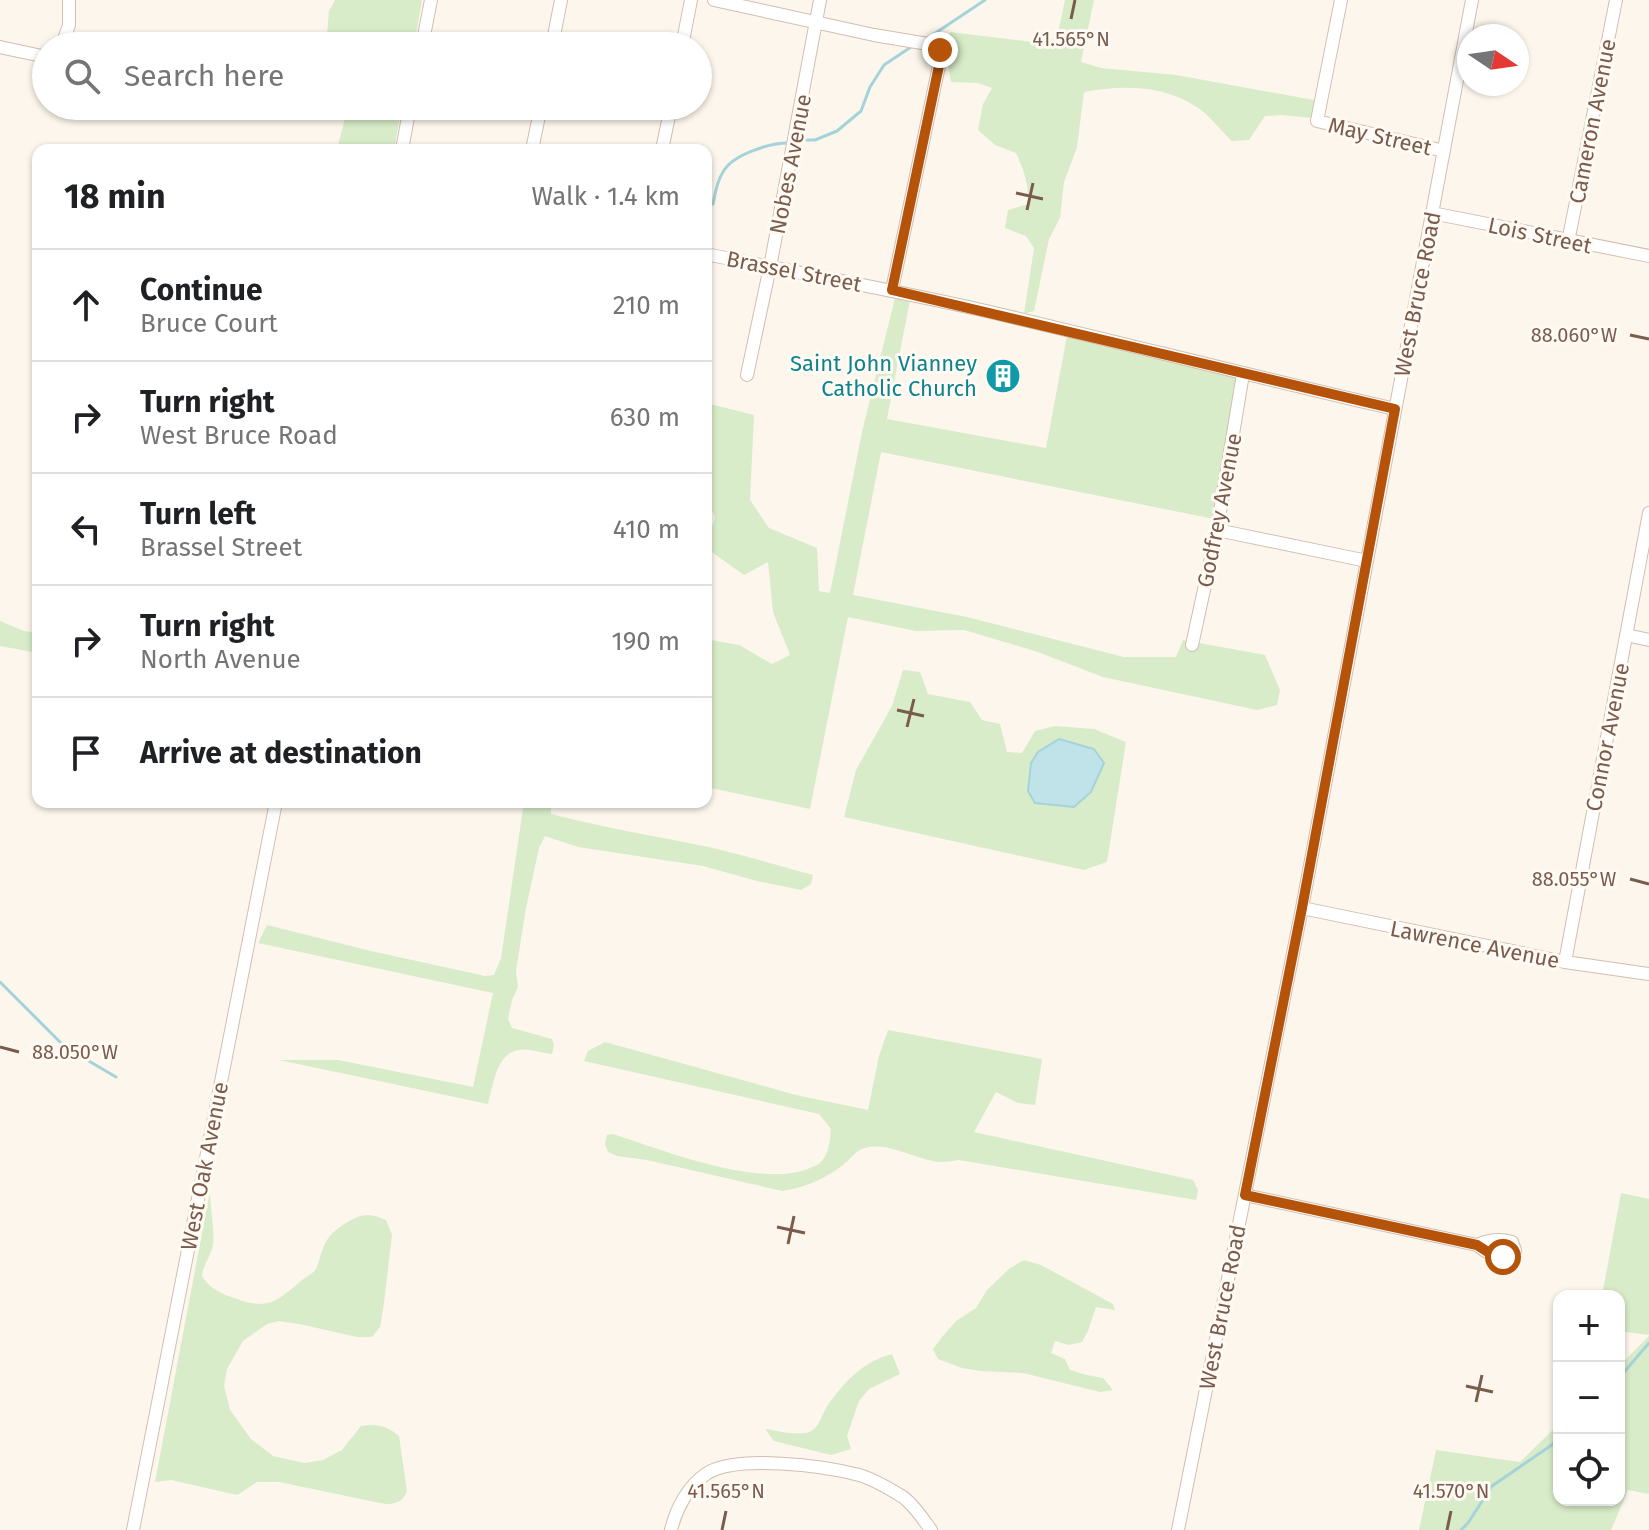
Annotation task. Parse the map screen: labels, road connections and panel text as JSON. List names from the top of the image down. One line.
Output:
{"streets":{"street":["Cameron Avenue","May Street","Nobes Avenue","Lois Street","Brassel Street","West Bruce Road","Godfrey Avenue","Connor Avenue","Lawrence Avenue","West Oak Avenue"]},"crossings":[["Cameron Avenue","Lois Street"],["May Street","West Bruce Road"],["Nobes Avenue","Brassel Street"],["Lois Street","West Bruce Road"],["Brassel Street","West Bruce Road"],["Brassel Street","Godfrey Avenue"],["West Bruce Road","Lawrence Avenue"],["Connor Avenue","Lawrence Avenue"]],"places":{"building":["Saint John Vianney Catholic Church"]},"north":"right","page":{"search":"Search here","heading":["18 min","Walk · 1.4 km"],"list":[["Continue","Bruce Court","210 m"],["Turn right","West Bruce Road","630 m"],["Turn left","Brassel Street","410 m"],["Turn right","North Avenue","190 m"],"Arrive at destination"],"map_buttons":["+","−"]},"coordinates":["41.565°N","88.060°W","88.055°W","88.050°W","41.570°N"]}
